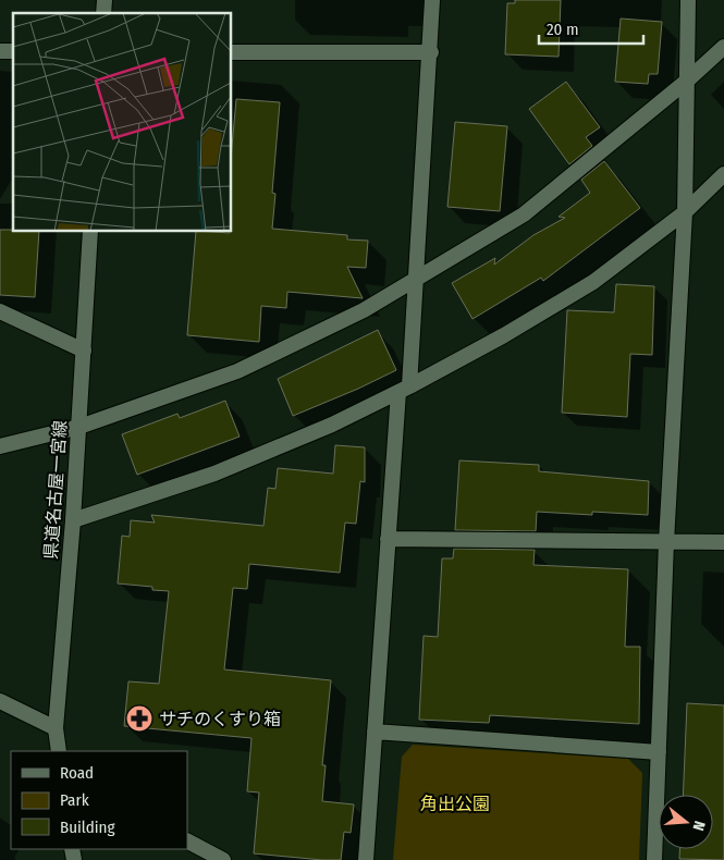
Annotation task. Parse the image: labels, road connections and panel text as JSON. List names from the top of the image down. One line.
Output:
{"streets":{"street":["県道名古屋一宮線"]},"parks":["角出公園"],"places":{"pharmacy":["サチのくすり箱"]},"legend":["Road","Park","Building"],"scale_bar":"20 m","north":"right"}
